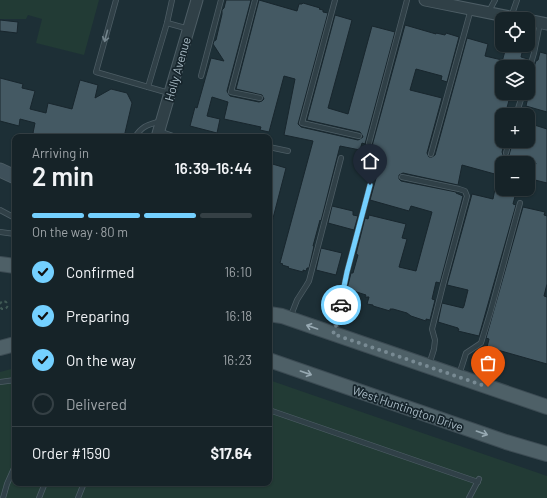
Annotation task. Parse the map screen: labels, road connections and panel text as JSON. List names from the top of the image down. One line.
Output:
{"streets":{"main road":["West Huntington Drive"],"street":["Holly Avenue"]},"page":{"map_buttons":["+","−"],"heading":["2 min","Arriving in","16:39–16:44"],"panel":["Order #1590","$17.64"],"bar":"On the way · 80 m","list":[["Confirmed","16:10"],["Preparing","16:18"],["On the way","16:23"],"Delivered"]}}
